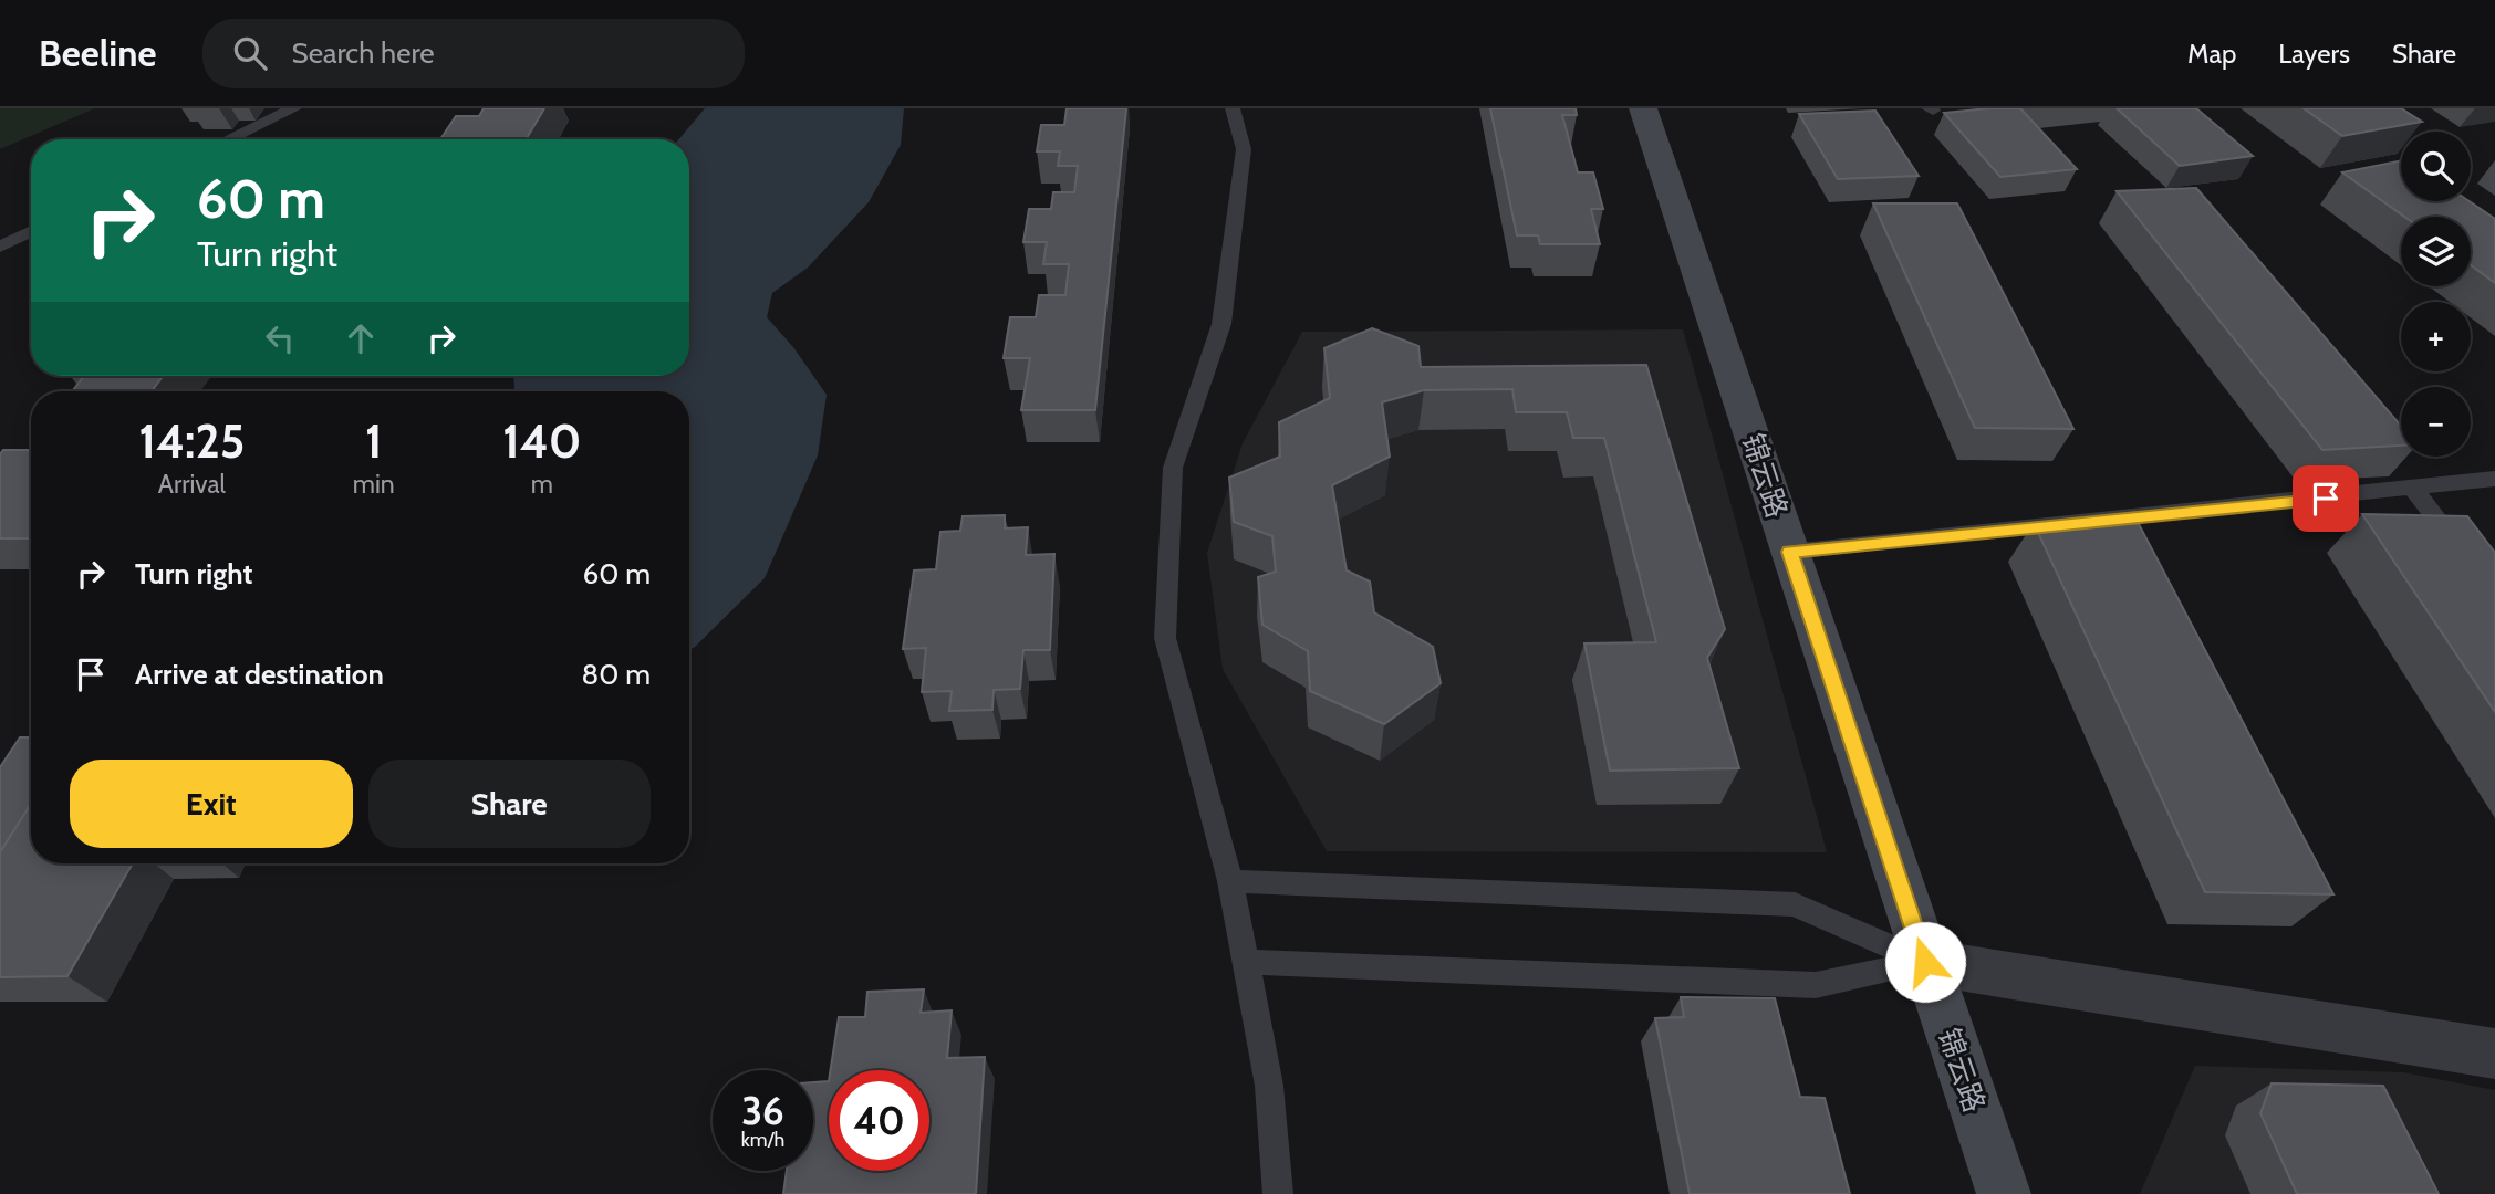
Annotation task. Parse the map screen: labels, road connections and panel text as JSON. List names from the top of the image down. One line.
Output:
{"streets":{"street":["锦云路"]},"page":{"header":"Beeline","search":"Search here","nav":["Map","Layers","Share"],"map_buttons":["+","−"],"turn":["60 m","Turn right"],"eta":["14:25","Arrival","1","min","140","m"],"list":[{"name":"Turn right","value":"60 m"},{"name":"Arrive at destination","value":"80 m"}],"buttons":["Exit","Share"],"speed":"36 km/h","limit":"40"}}
